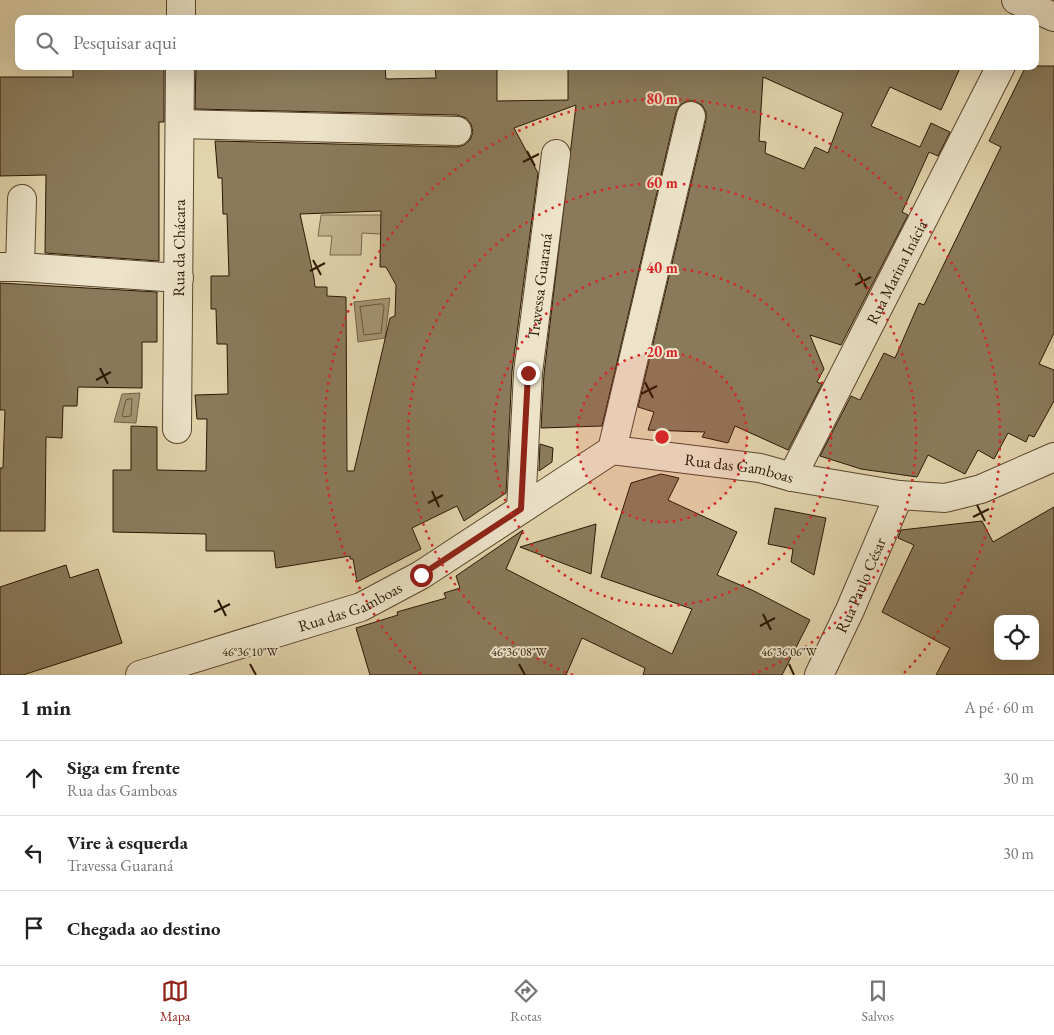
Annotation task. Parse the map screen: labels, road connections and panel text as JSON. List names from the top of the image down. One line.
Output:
{"streets":{"street":["Rua da Chácara","Rua Marina Inácia","Travessa Guaraná","Rua das Gamboas","Rua Paulo César"]},"crossings":[["Rua Marina Inácia","Rua das Gamboas"],["Travessa Guaraná","Rua das Gamboas"],["Rua das Gamboas","Rua Paulo César"]],"page":{"search":"Pesquisar aqui","heading":["1 min","A pé · 60 m"],"list":[["Siga em frente","Rua das Gamboas","30 m"],["Vire à esquerda","Travessa Guaraná","30 m"],"Chegada ao destino"],"nav":["Mapa","Rotas","Salvos"]},"coordinates":["46°36'10\"W","46°36'08\"W","46°36'06\"W"],"rings":["80 m","60 m","40 m","20 m"]}
